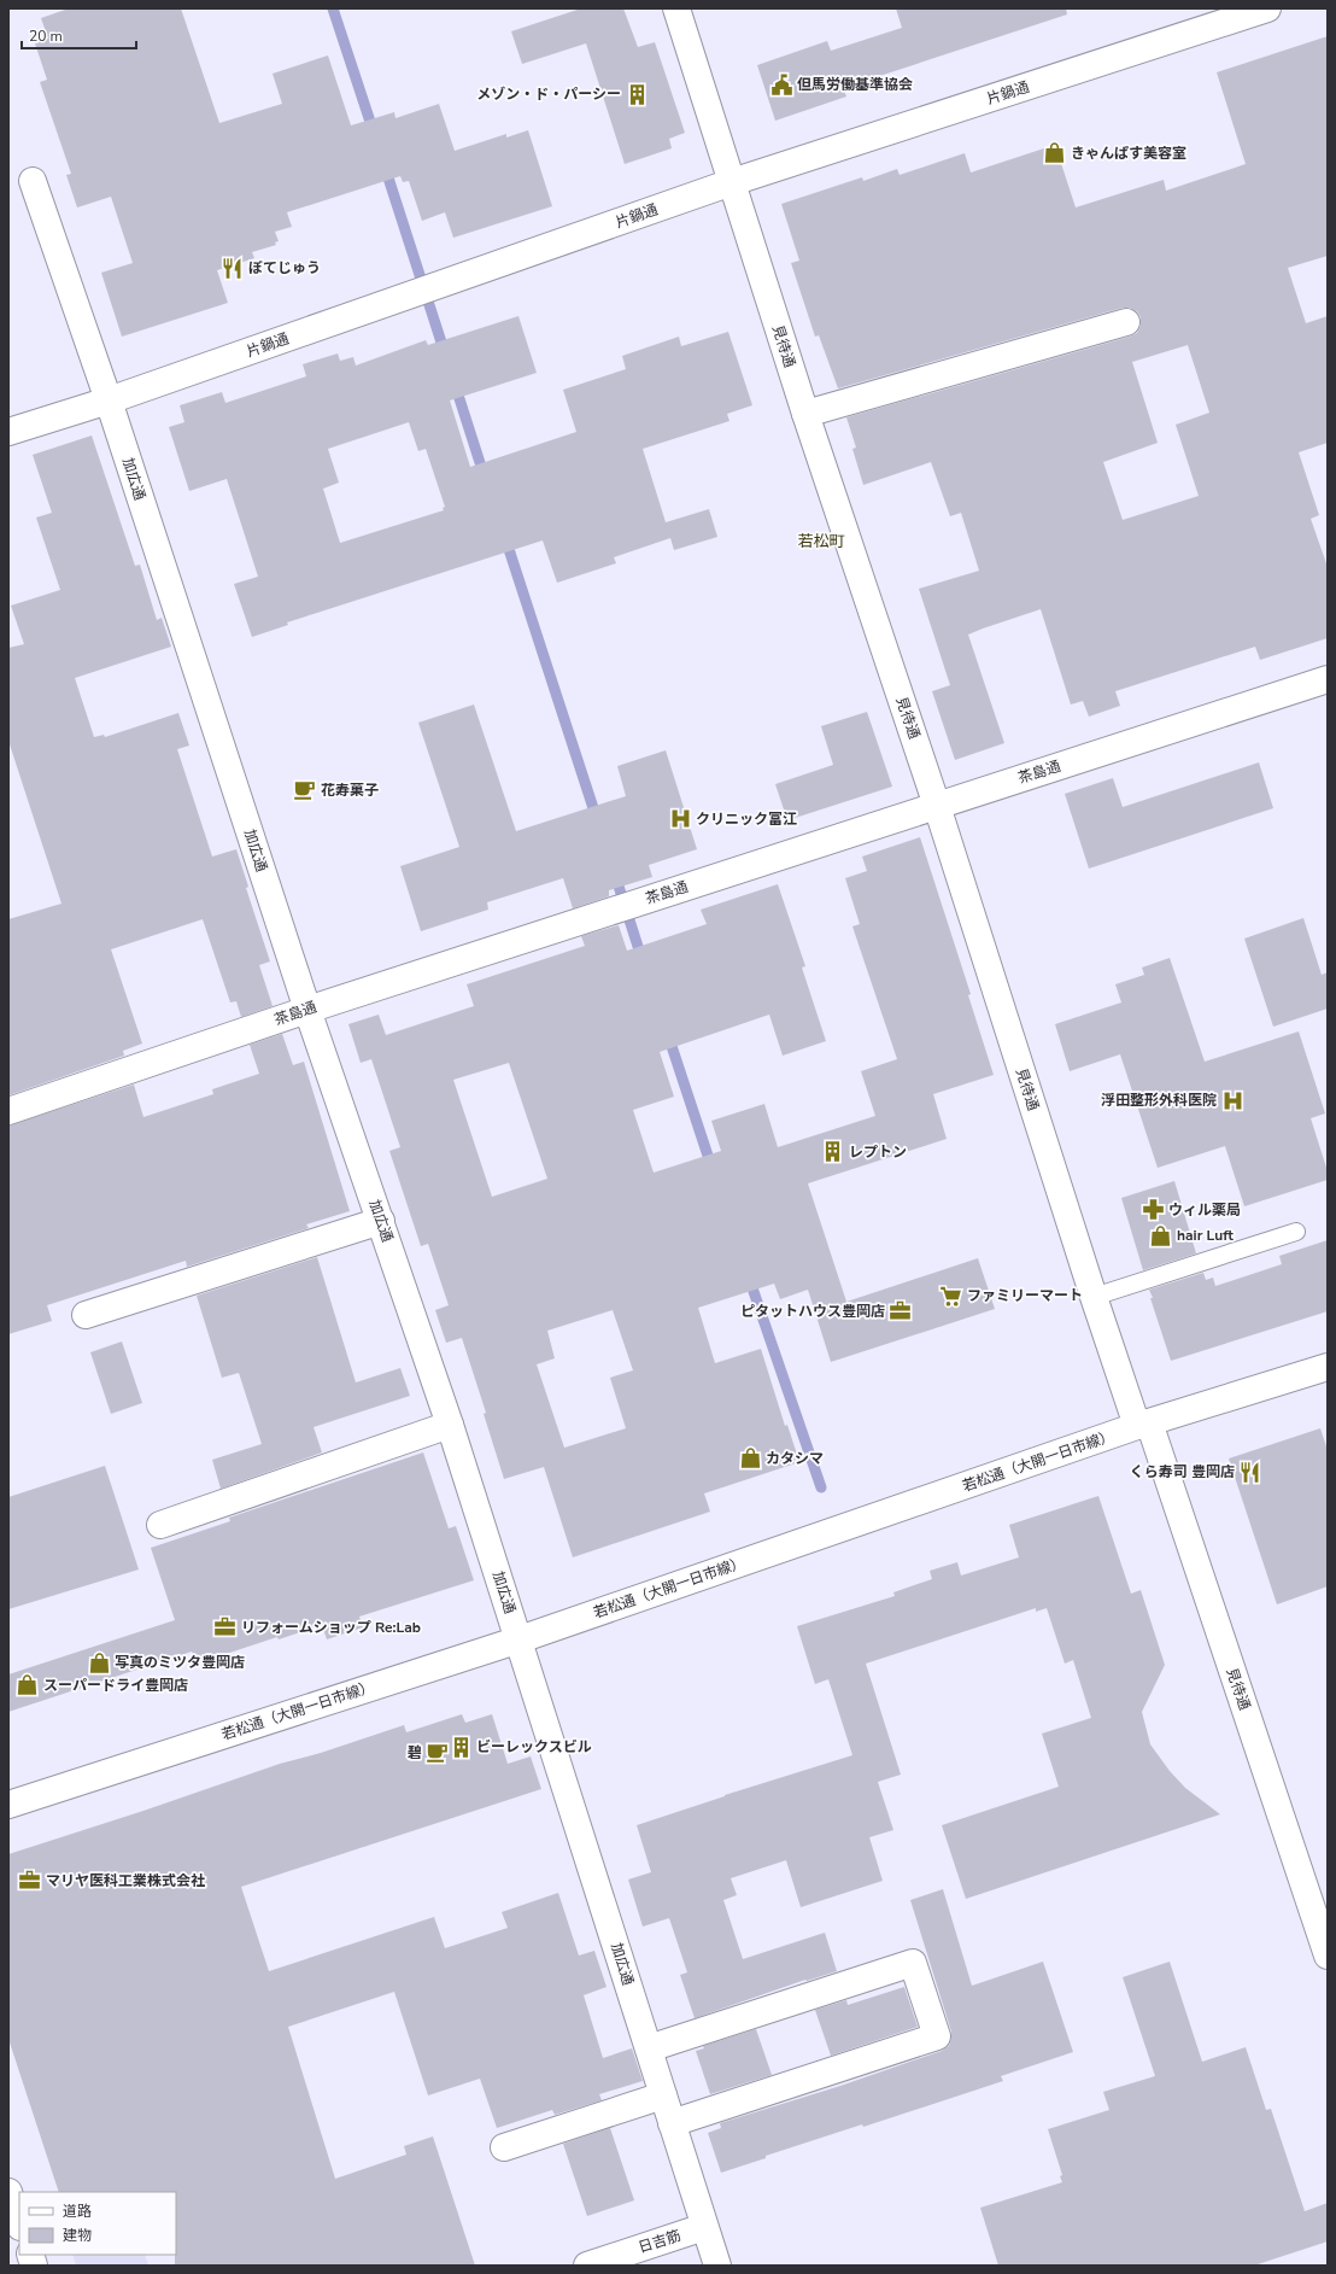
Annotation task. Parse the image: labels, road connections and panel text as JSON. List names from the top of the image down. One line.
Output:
{"streets":{"street":["片鍋通","見待通","加広通","茶島通","若松通（大開一日市線）","日吉筋"]},"crossings":[["片鍋通","見待通"],["片鍋通","加広通"],["見待通","茶島通"],["見待通","若松通（大開一日市線）"],["加広通","茶島通"],["加広通","若松通（大開一日市線）"],["加広通","日吉筋"]],"districts":["若松町"],"places":{"public building":["但馬労働基準協会"],"building":["メゾン・ド・パーシー","レプトン","ビーレックスビル"],"shop":["きゃんぱす美容室","hair Luft","カタシマ","写真のミツタ豊岡店","スーパードライ豊岡店"],"restaurant":["ぼてじゅう","くら寿司 豊岡店"],"cafe":["花寿菓子","碧"],"hospital":["クリニック冨江","浮田整形外科医院"],"pharmacy":["ウィル薬局"],"supermarket":["ファミリーマート"],"office":["ピタットハウス豊岡店","リフォームショップ Re:Lab","マリヤ医科工業株式会社"]},"legend":["道路","建物"],"scale_bar":"20 m"}
